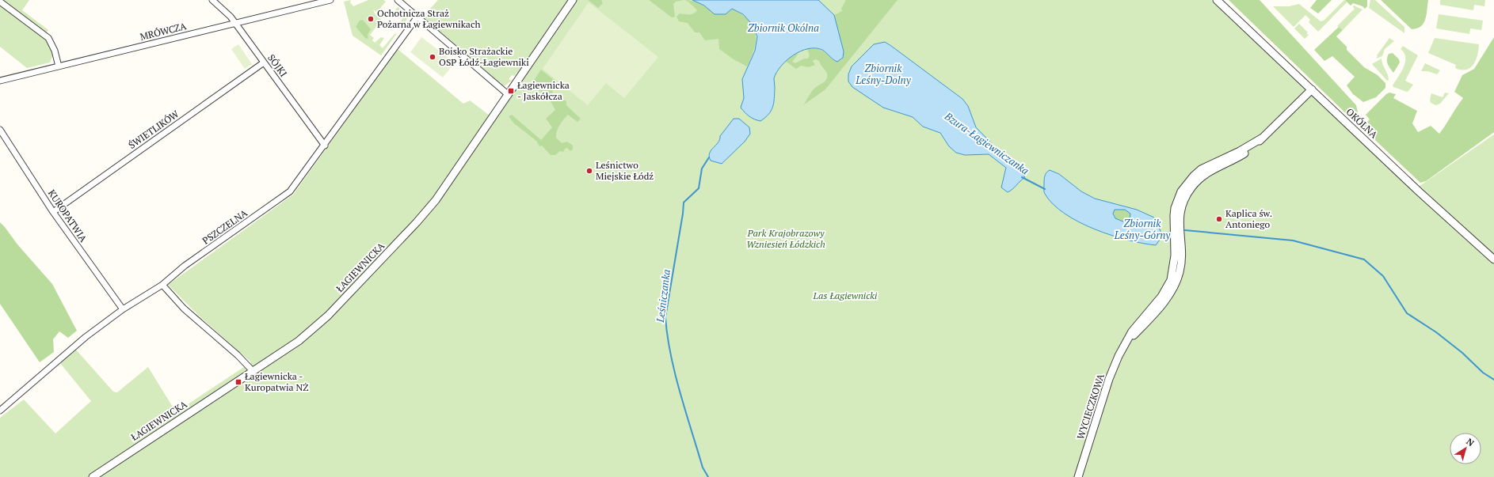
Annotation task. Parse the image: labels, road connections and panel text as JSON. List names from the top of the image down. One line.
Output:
{"streets":{"street":["MRÓWCZA","SÓJKI","OKÓLNA","ŚWIETLIKÓW","KUROPATWIA","PSZCZELNA","ŁAGIEWNICKA","WYCIECZKOWA"]},"crossings":[["MRÓWCZA","SÓJKI"],["SÓJKI","ŚWIETLIKÓW"],["SÓJKI","PSZCZELNA"],["OKÓLNA","WYCIECZKOWA"],["ŚWIETLIKÓW","KUROPATWIA"],["KUROPATWIA","PSZCZELNA"]],"water":["Zbiornik Okólna","Zbiornik Leśny-Dolny","Bzura-Łagiewniczanka","Zbiornik Leśny-Górny","Leśniczanka"],"parks":["Park Krajobrazowy Wzniesień Łódzkich","Las Łagiewnicki"],"places":{"other":["Ochotnicza Straż Pożarna w Łagiewnikach","Boisko Strażackie OSP Łódź-Łagiewniki","Leśnictwo Miejskie Łódź","Kaplica św. Antoniego"],"transit":["Łagiewnicka - Jaskółcza","Łagiewnicka - Kuropatwia NŻ"]},"north":"top right"}
